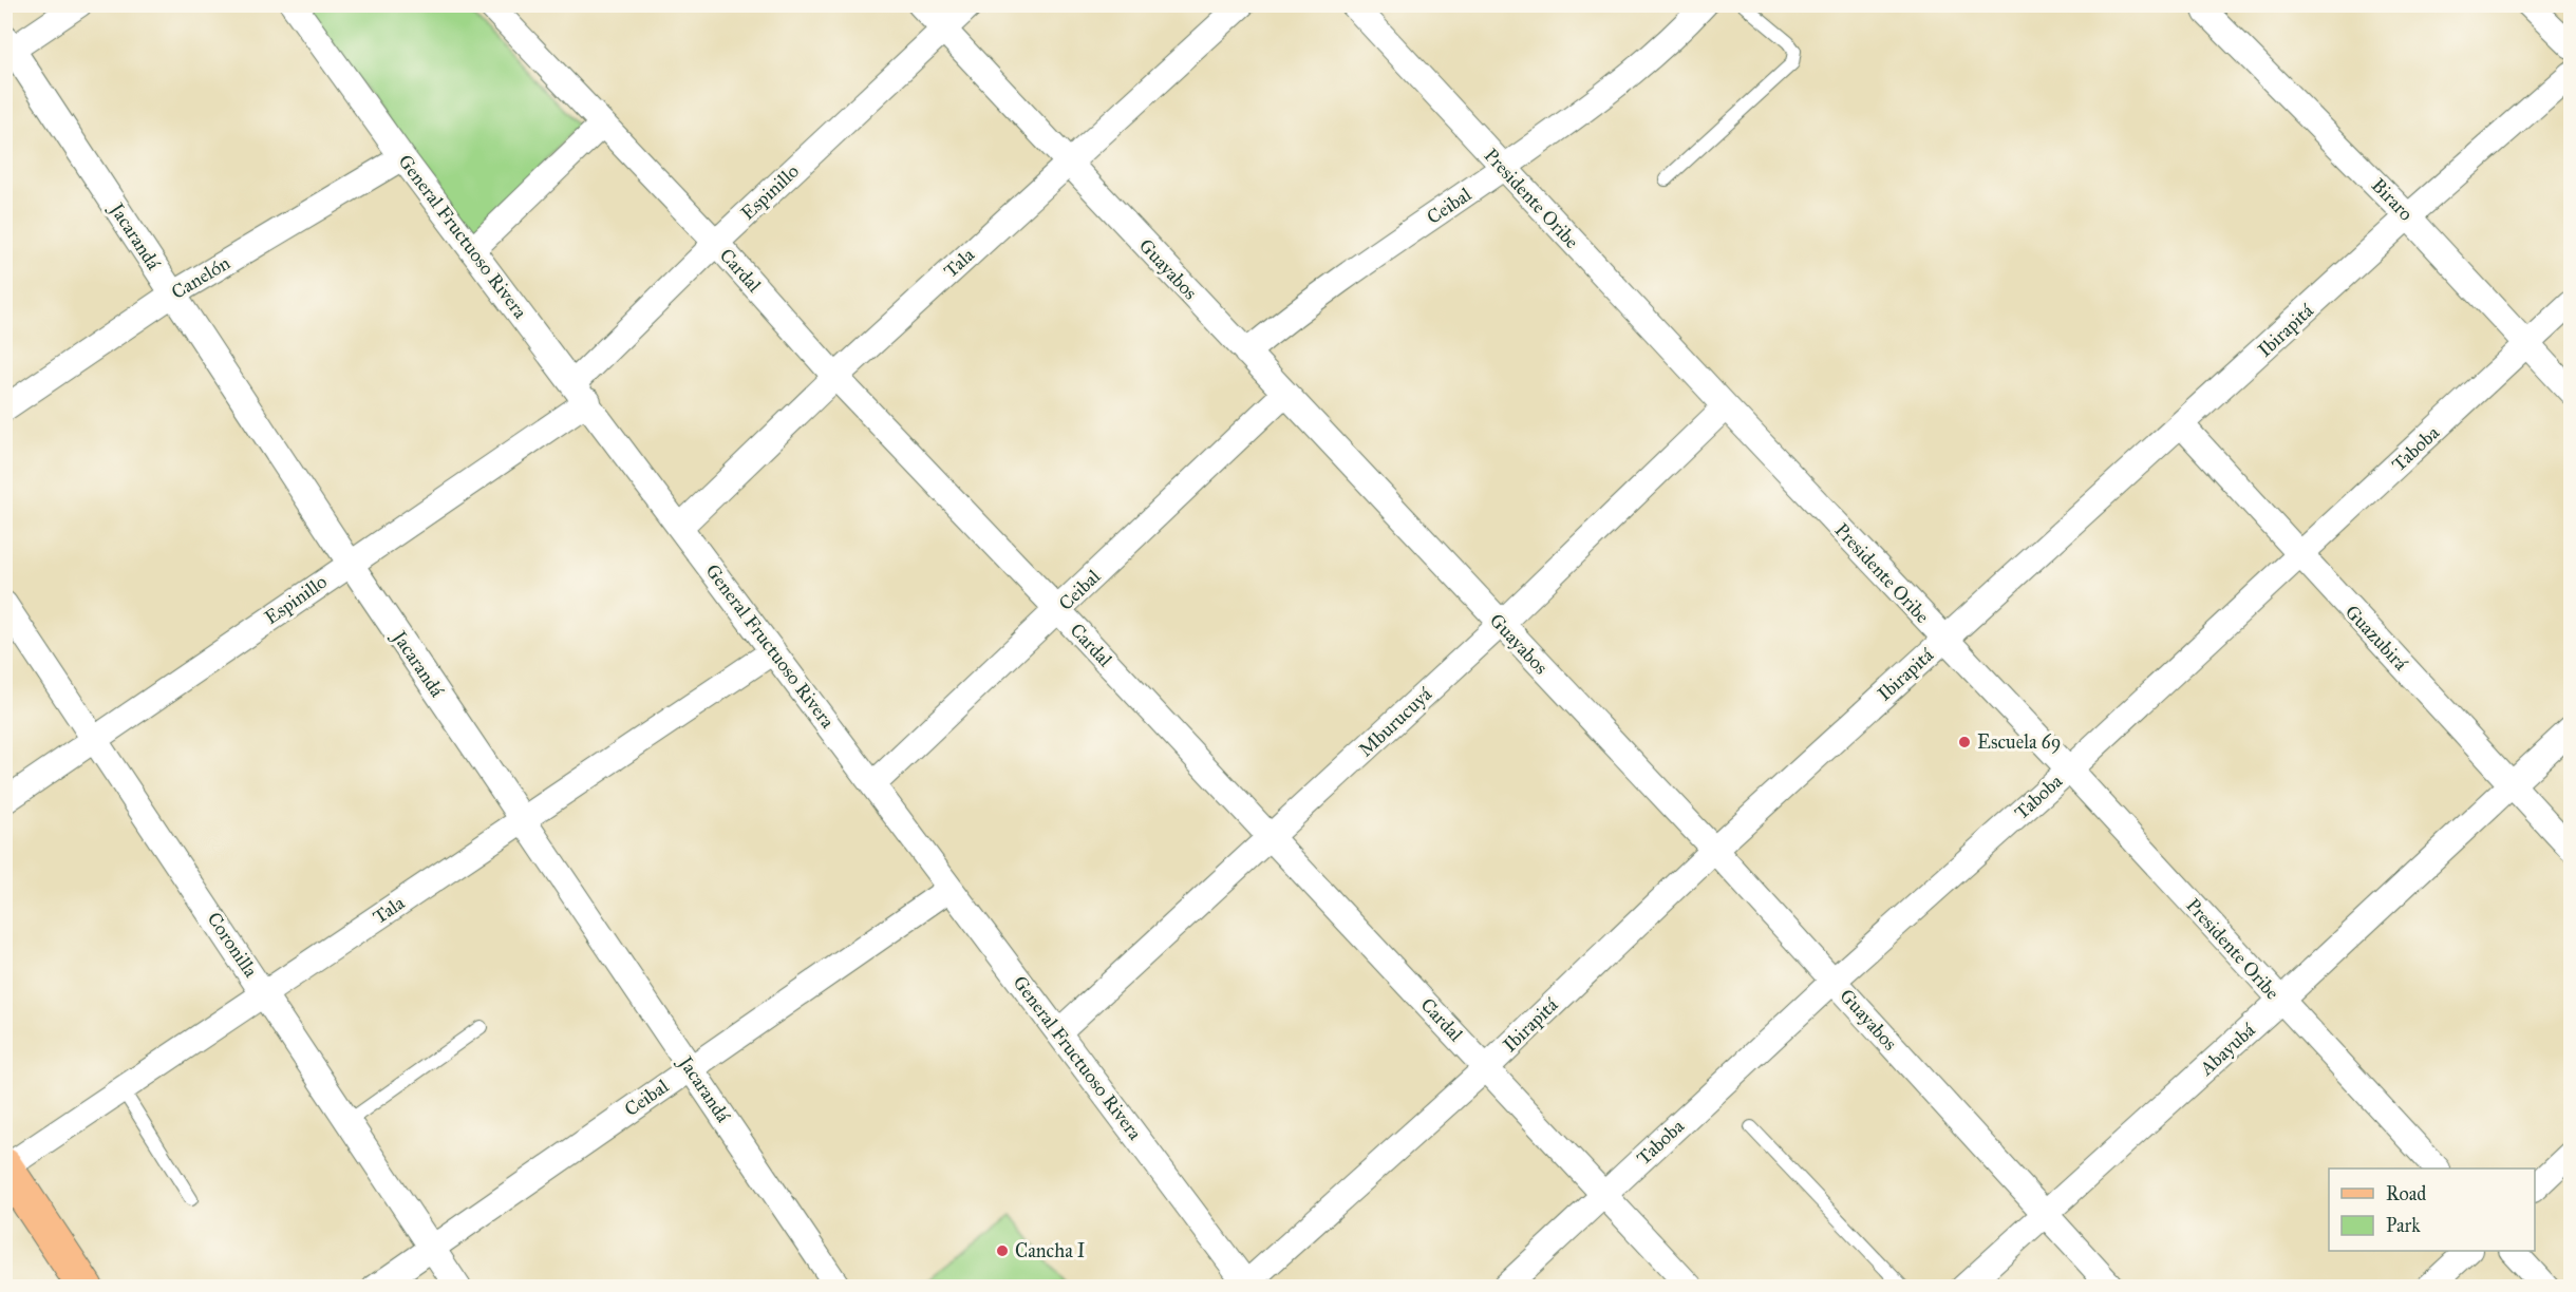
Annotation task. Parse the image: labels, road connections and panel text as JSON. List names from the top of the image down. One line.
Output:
{"streets":{"street":["Espinillo","Presidente Oribe","Biraro","Ceibal","Jacarandá","General Fructuoso Rivera","Tala","Guayabos","Cardal","Canelón","Ibirapitá","Taboba","Guazubirá","Mburucuyá","Coronilla","Abayubá"]},"crossings":[["Espinillo","Jacarandá"],["Espinillo","General Fructuoso Rivera"],["Espinillo","Guayabos"],["Espinillo","Cardal"],["Espinillo","Coronilla"],["Presidente Oribe","Ceibal"],["Presidente Oribe","Ibirapitá"],["Presidente Oribe","Taboba"],["Presidente Oribe","Mburucuyá"],["Presidente Oribe","Abayubá"],["Biraro","Ibirapitá"],["Biraro","Taboba"],["Ceibal","Jacarandá"],["Ceibal","General Fructuoso Rivera"],["Ceibal","Guayabos"],["Ceibal","Cardal"],["Ceibal","Coronilla"],["Jacarandá","Tala"],["Jacarandá","Canelón"],["General Fructuoso Rivera","Tala"],["General Fructuoso Rivera","Canelón"],["General Fructuoso Rivera","Ibirapitá"],["General Fructuoso Rivera","Mburucuyá"],["Tala","Guayabos"],["Tala","Cardal"],["Tala","Coronilla"],["Guayabos","Ibirapitá"],["Guayabos","Taboba"],["Guayabos","Mburucuyá"],["Guayabos","Abayubá"],["Cardal","Ibirapitá"],["Cardal","Taboba"],["Cardal","Mburucuyá"],["Ibirapitá","Guazubirá"],["Taboba","Guazubirá"],["Guazubirá","Abayubá"]],"places":["Escuela 69","Cancha I"],"legend":["Road","Park"]}
